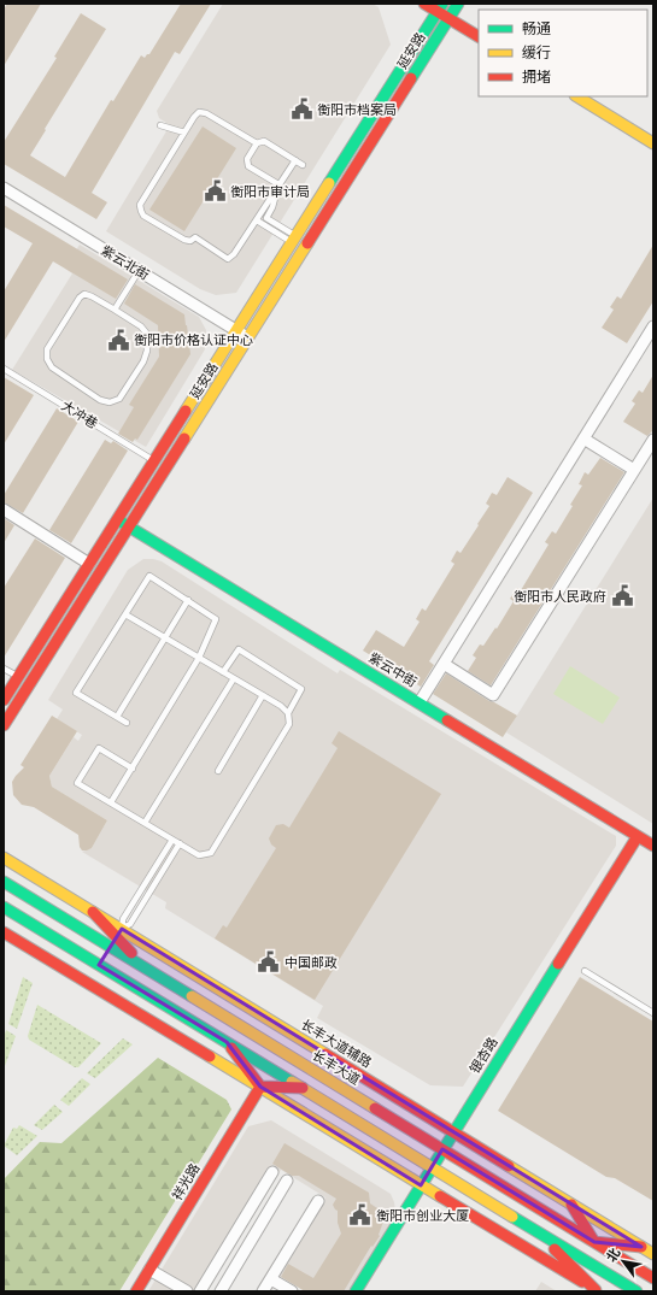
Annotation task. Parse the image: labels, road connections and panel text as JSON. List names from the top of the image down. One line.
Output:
{"streets":{"main road":["延安路","紫云中街","长丰大道辅路","银杏路","长丰大道","祥光路"],"street":["紫云北街"],"lane":["大冲巷"]},"crossings":[["延安路","紫云北街"],["延安路","大冲巷"],["延安路","紫云中街"],["紫云中街","银杏路"],["长丰大道辅路","银杏路"],["银杏路","长丰大道"]],"places":{"public building":["衡阳市档案局","衡阳市审计局","衡阳市价格认证中心","衡阳市人民政府","中国邮政","衡阳市创业大厦"]},"legend":["畅通","缓行","拥堵"],"north":"top left"}
